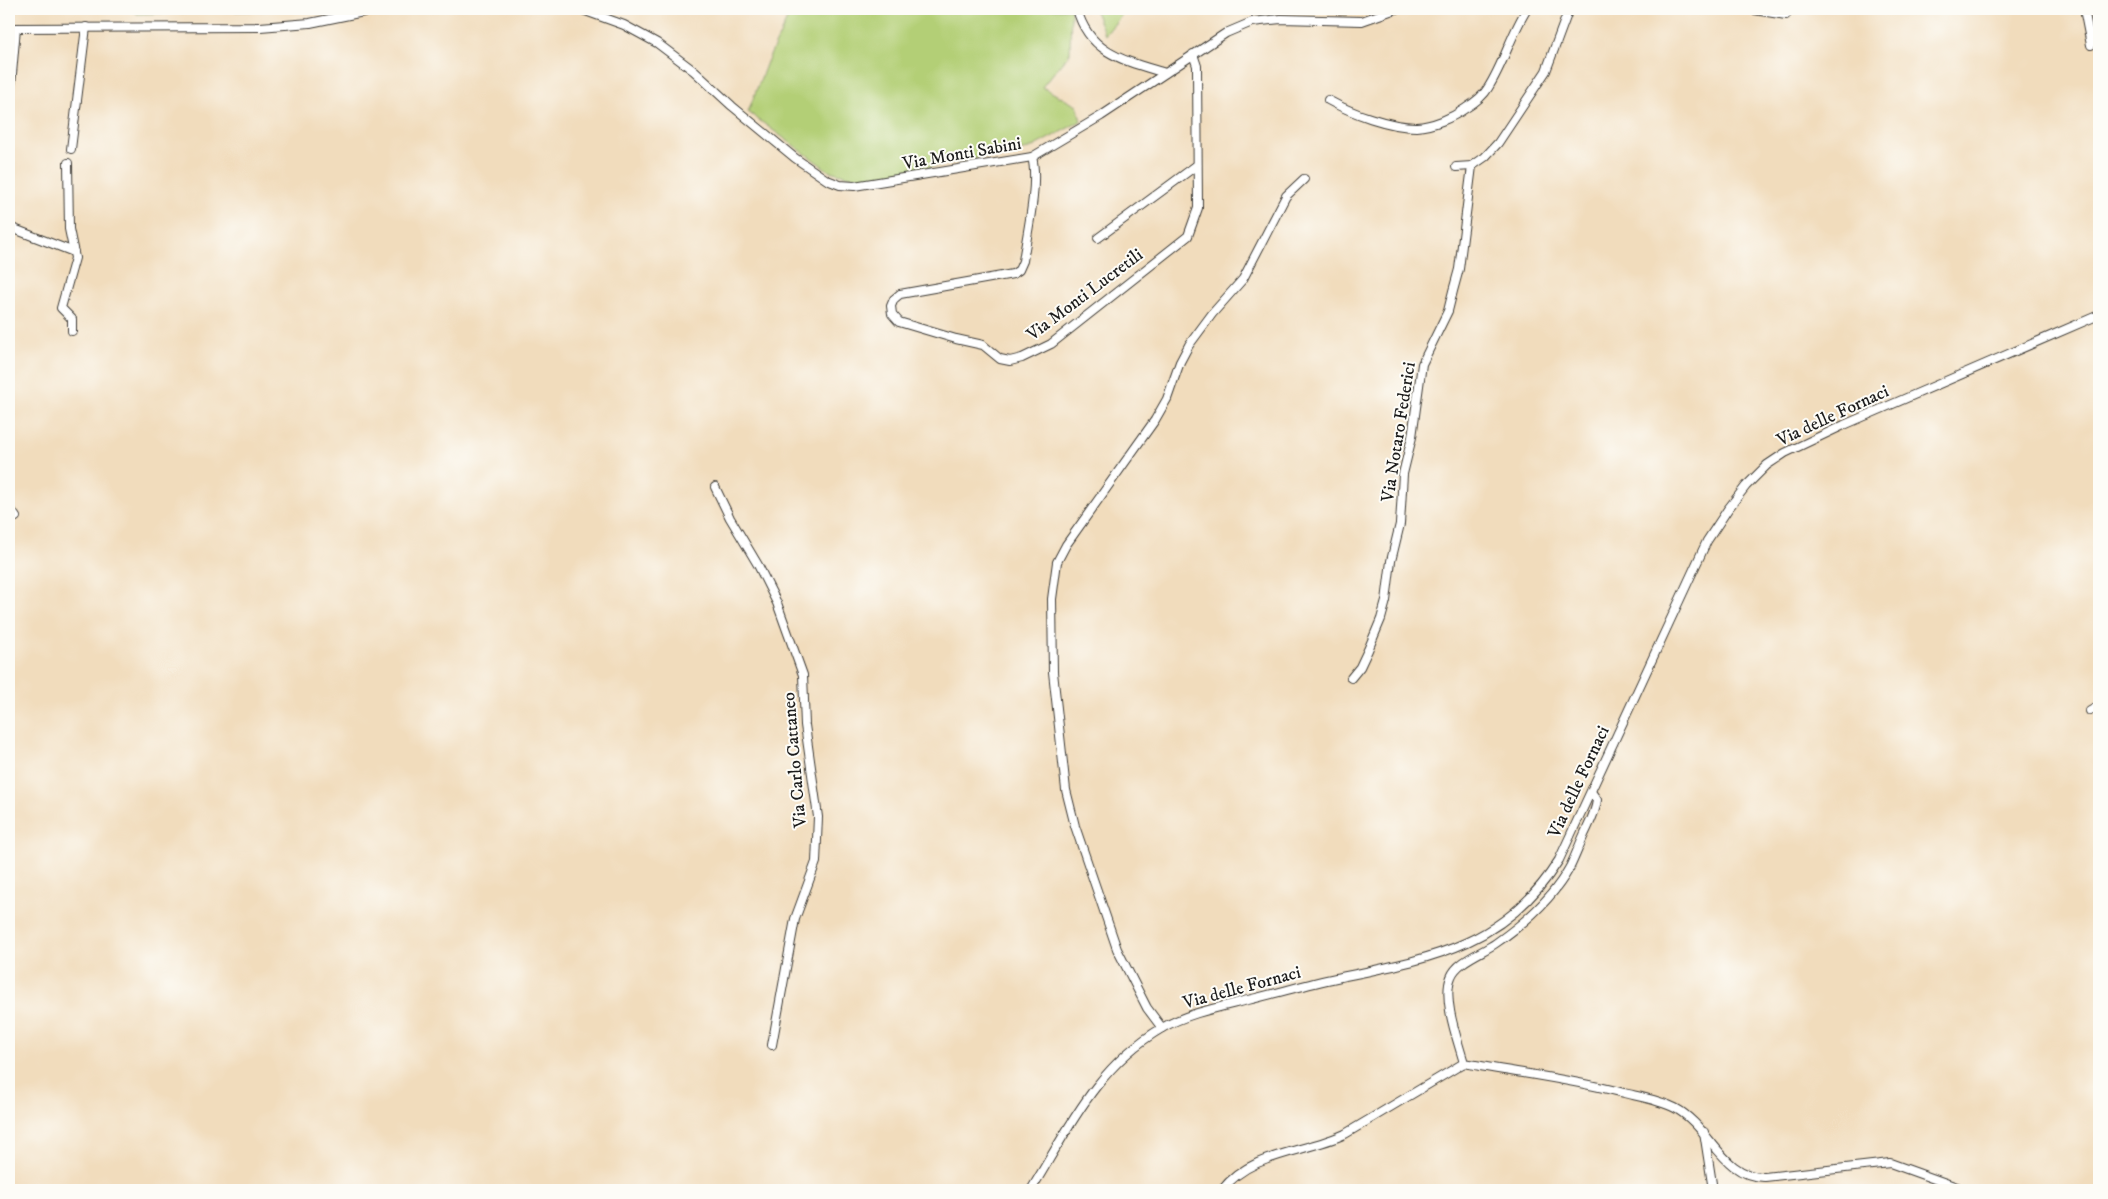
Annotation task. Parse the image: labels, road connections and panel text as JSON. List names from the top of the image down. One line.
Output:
{"streets":{"street":["Via Monti Sabini","Via Monti Lucretili","Via delle Fornaci","Via Notaro Federici","Via Carlo Cattaneo"]},"crossings":[["Via Monti Sabini","Via Monti Lucretili"]]}
